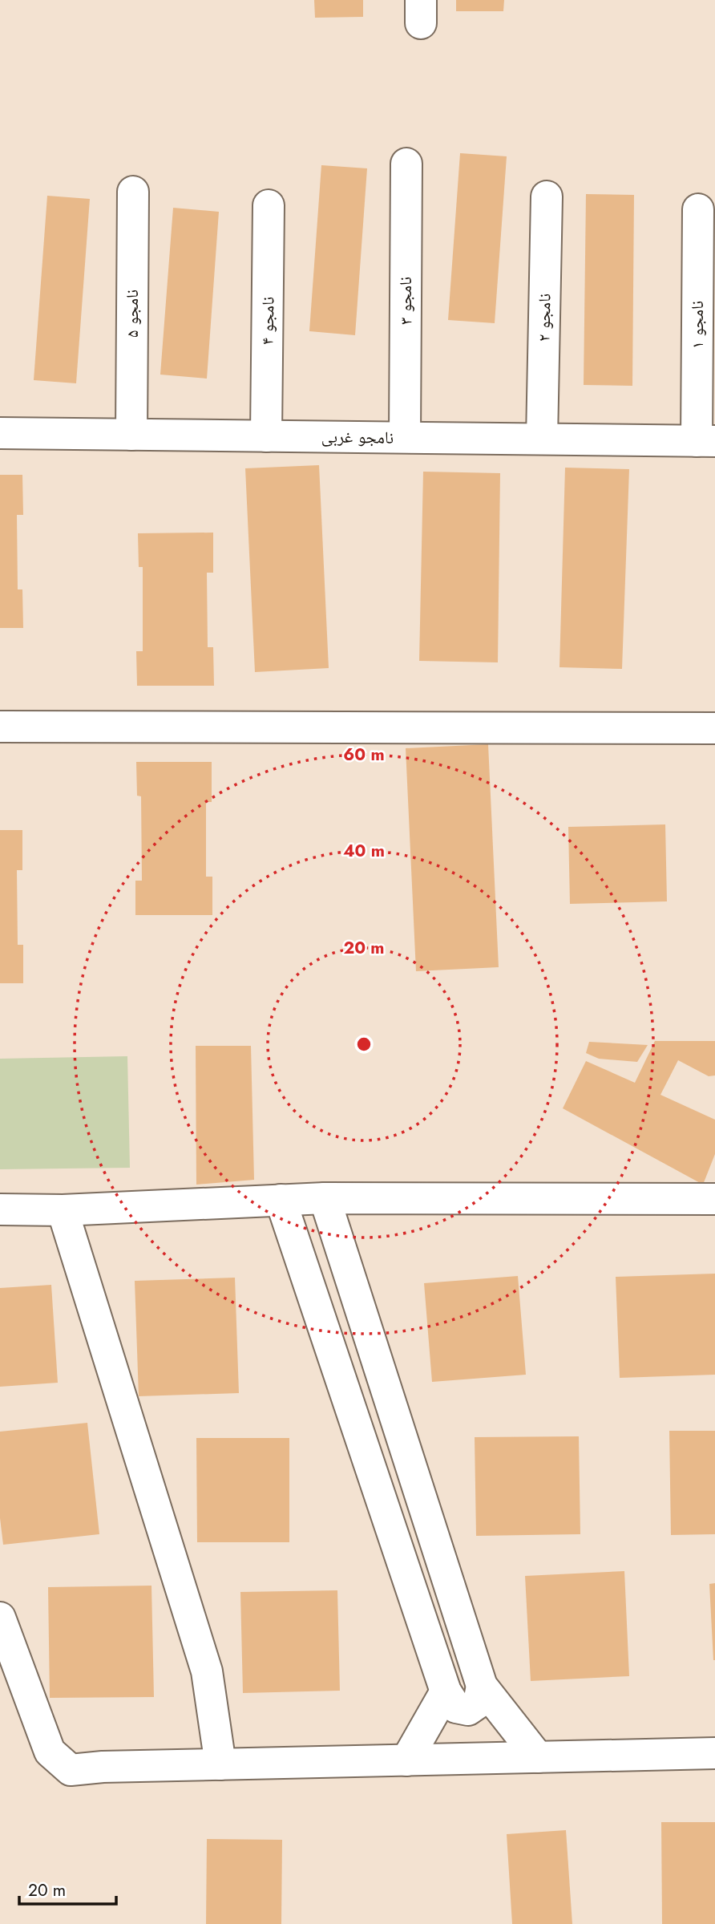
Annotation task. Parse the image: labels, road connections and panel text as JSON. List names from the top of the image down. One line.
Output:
{"streets":{"street":["نامجو ۳","نامجو ۵","نامجو ۲","نامجو ۴","نامجو ۱","نامجو غربی"]},"crossings":[["نامجو ۳","نامجو غربی"],["نامجو ۵","نامجو غربی"],["نامجو ۲","نامجو غربی"],["نامجو ۴","نامجو غربی"],["نامجو ۱","نامجو غربی"]],"scale_bar":"20 m","rings":["60 m","40 m","20 m"]}
